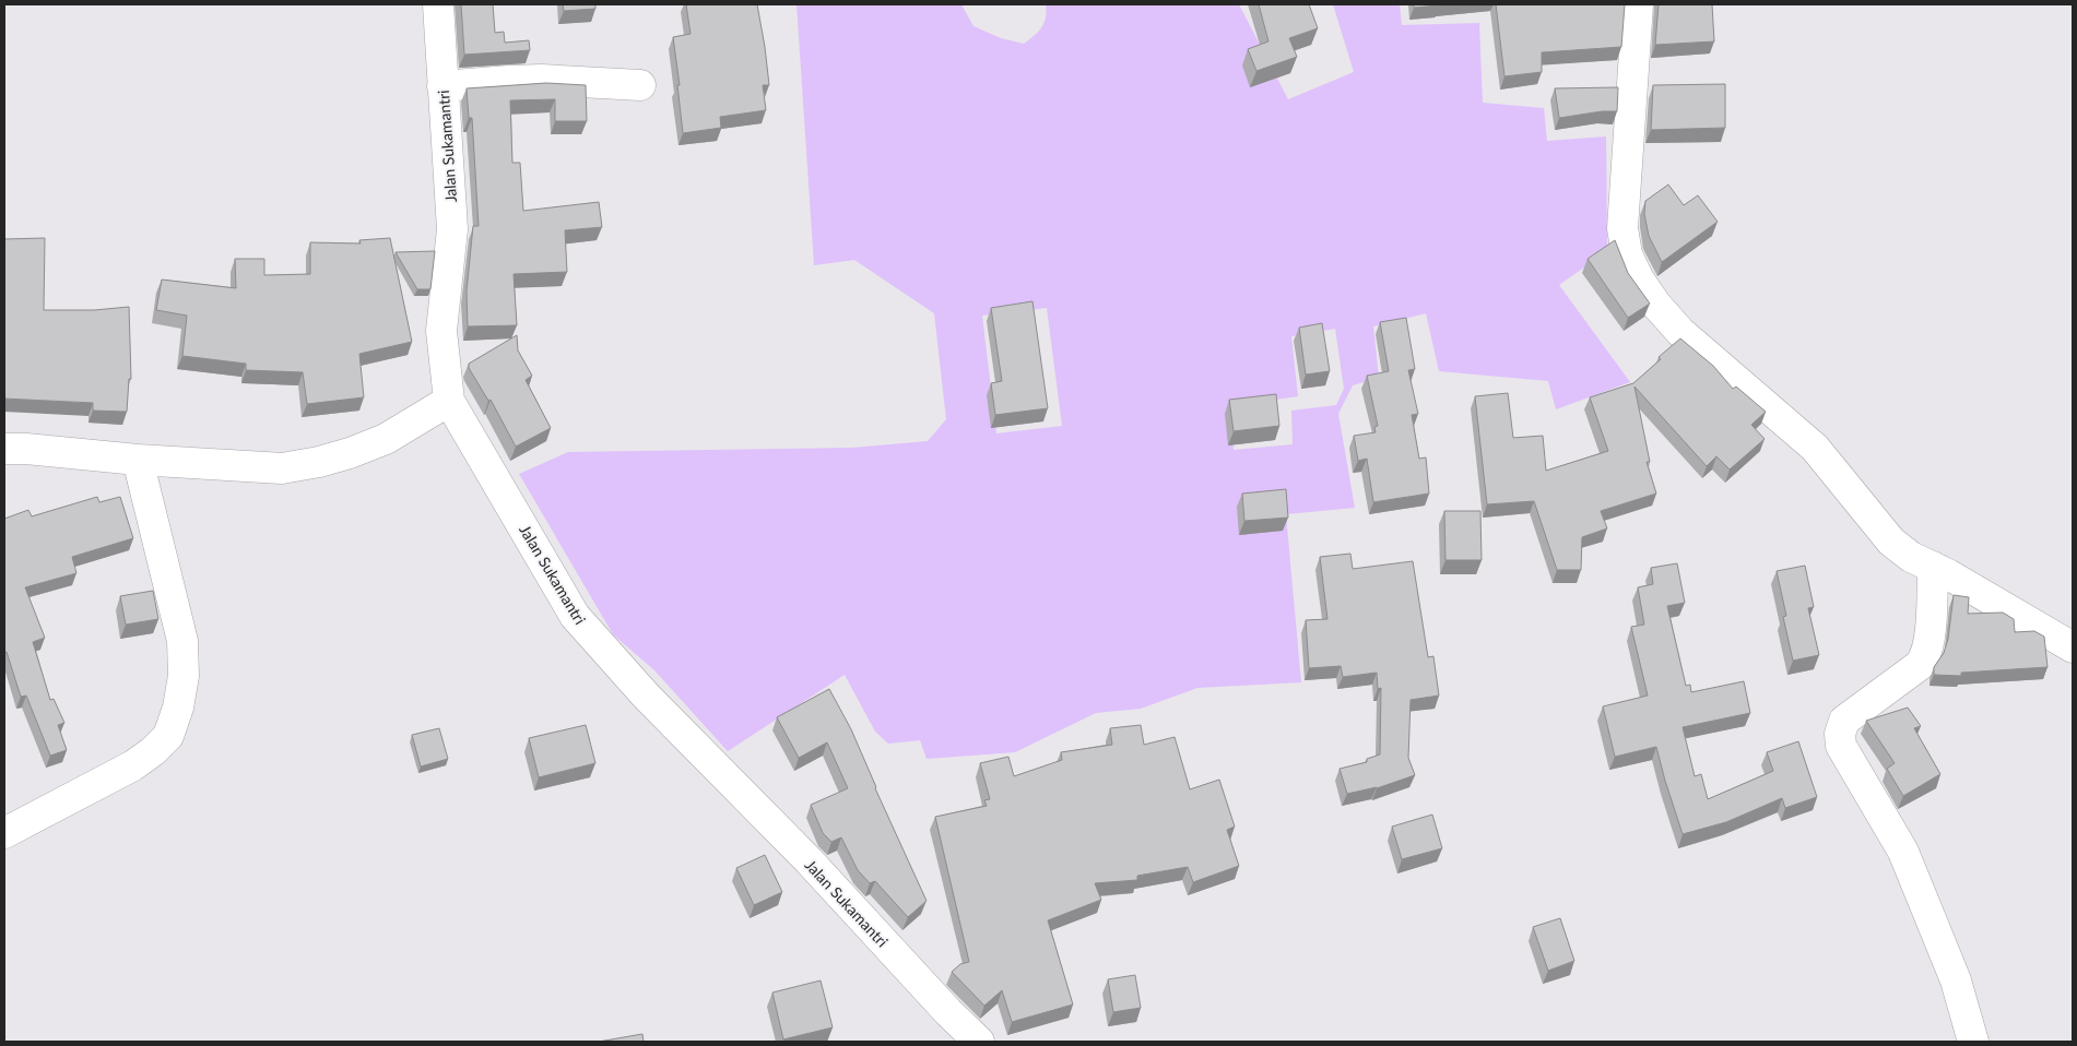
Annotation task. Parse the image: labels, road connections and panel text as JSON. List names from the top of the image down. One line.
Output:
{"streets":{"street":["Jalan Sukamantri"]}}
